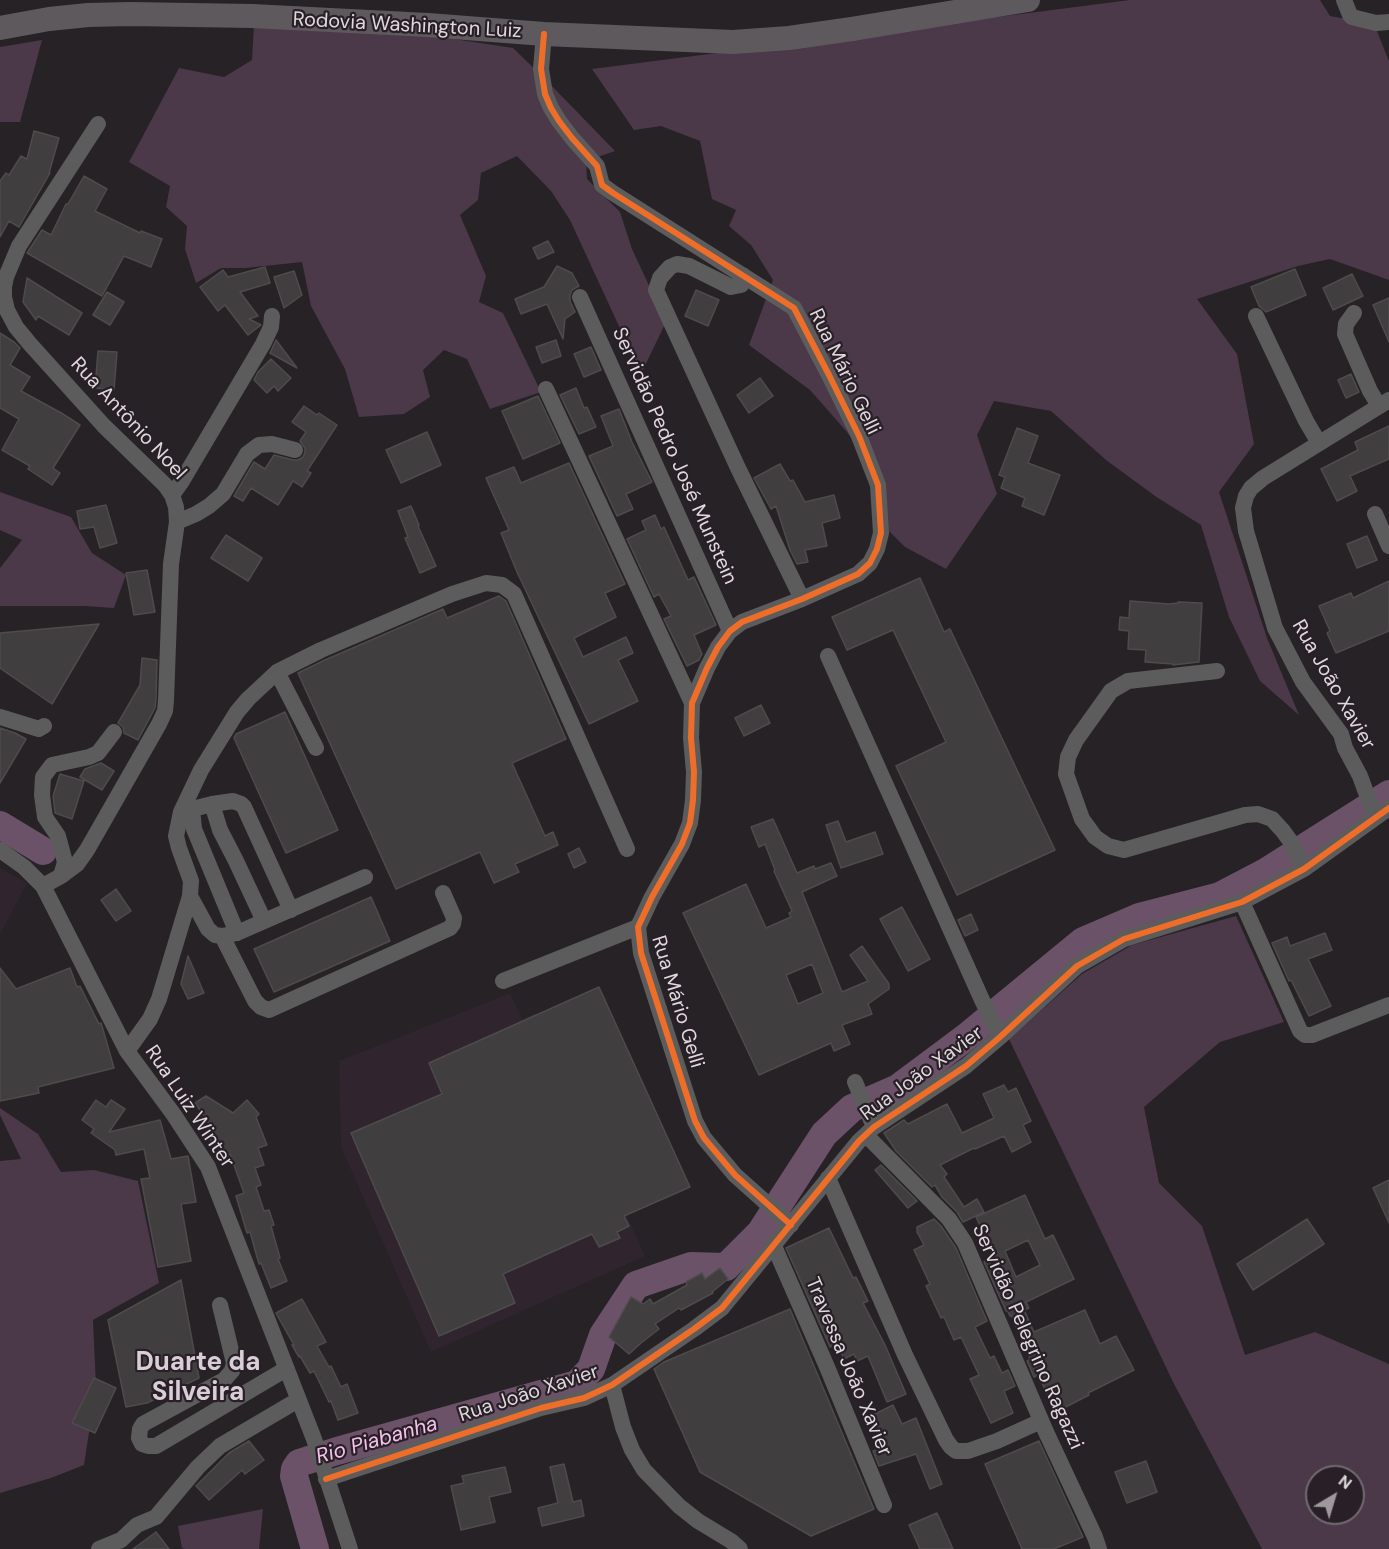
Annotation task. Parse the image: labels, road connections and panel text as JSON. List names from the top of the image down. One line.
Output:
{"streets":{"highway":["Rodovia Washington Luiz"],"street":["Rua Mário Gelli","Rua Antônio Noel","Servidão Pedro José Munstein","Rua João Xavier","Rua Luiz Winter","Servidão Pelegrino Ragazzi","Travessa João Xavier"]},"crossings":[["Rodovia Washington Luiz","Rua Mário Gelli"],["Rua Mário Gelli","Servidão Pedro José Munstein"],["Rua Mário Gelli","Rua João Xavier"],["Rua Antônio Noel","Rua Luiz Winter"],["Rua João Xavier","Rua Luiz Winter"],["Rua João Xavier","Servidão Pelegrino Ragazzi"],["Rua João Xavier","Travessa João Xavier"]],"districts":["Duarte da Silveira"],"water":["Rio Piabanha"],"north":"top right"}
